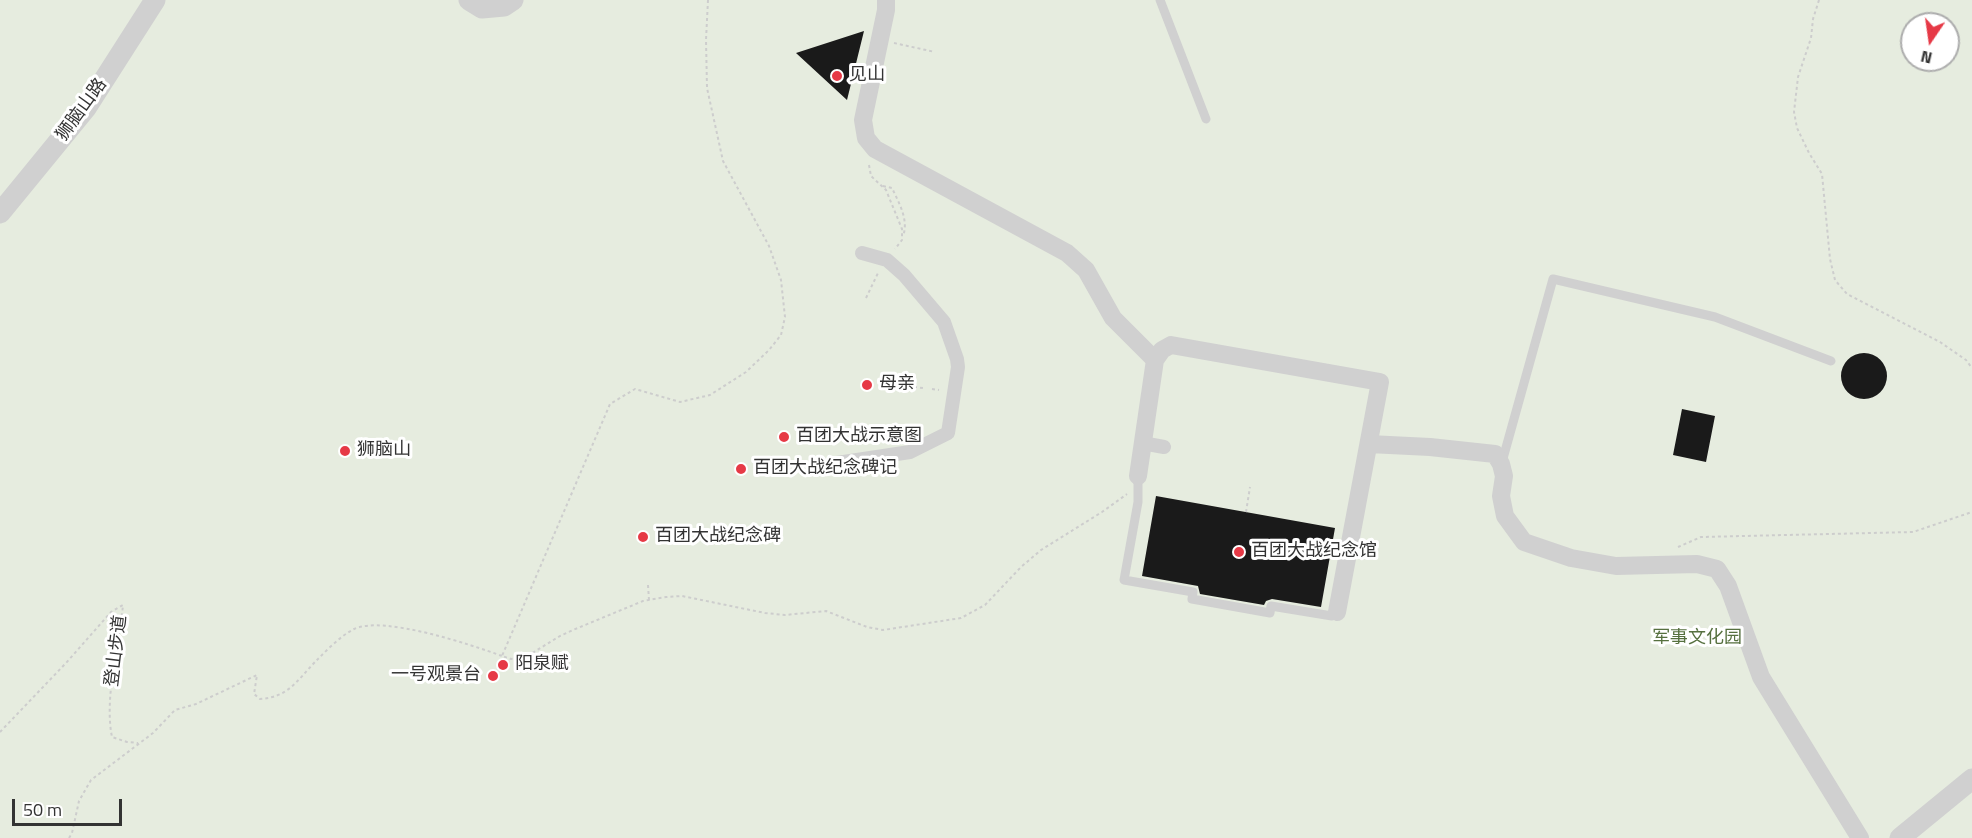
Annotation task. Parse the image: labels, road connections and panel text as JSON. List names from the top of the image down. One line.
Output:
{"streets":{"street":["狮脑山路"],"path":["登山步道"]},"parks":["军事文化园"],"places":["见山","母亲","百团大战示意图","狮脑山","百团大战纪念碑记","百团大战纪念碑","百团大战纪念馆","阳泉赋","一号观景台"],"scale_bar":"50 m","north":"bottom"}
